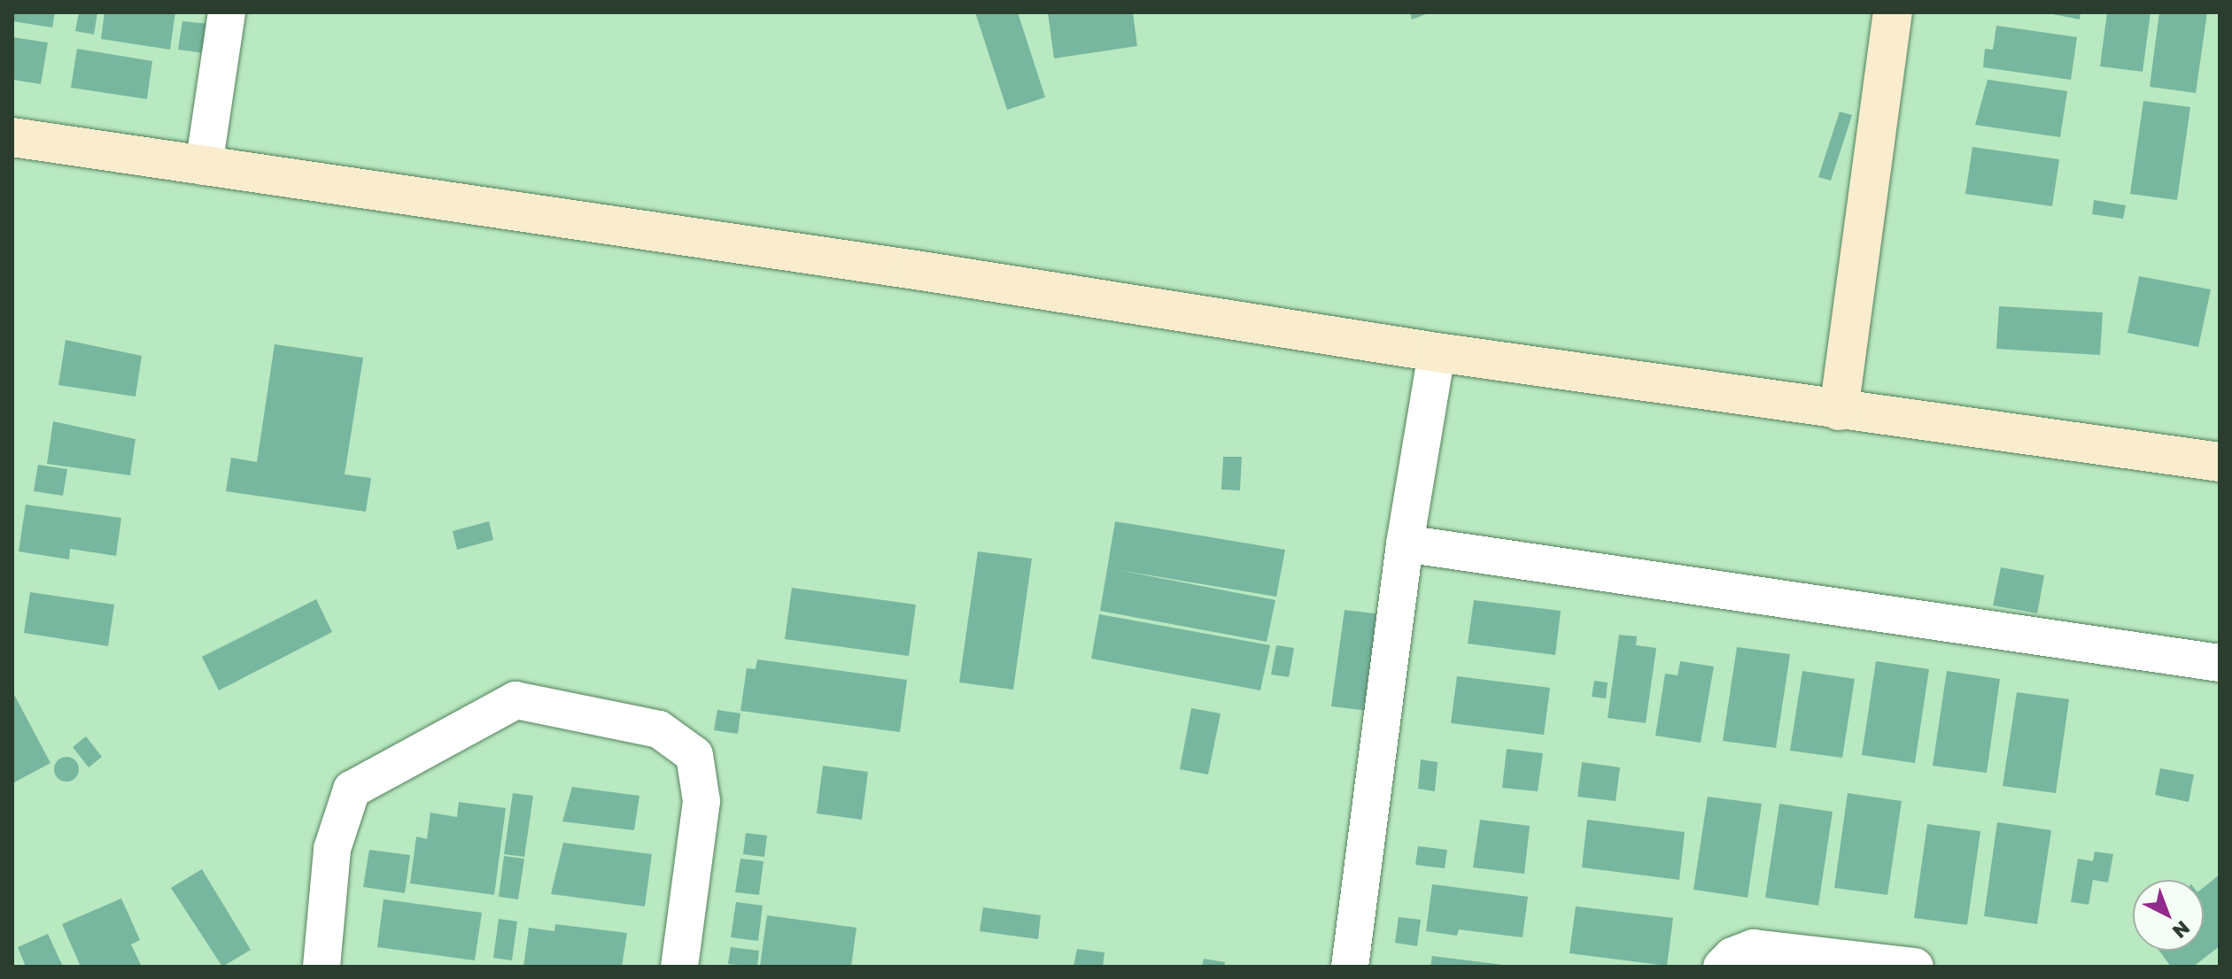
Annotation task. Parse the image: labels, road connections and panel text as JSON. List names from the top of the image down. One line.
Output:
{"north":"bottom right"}
